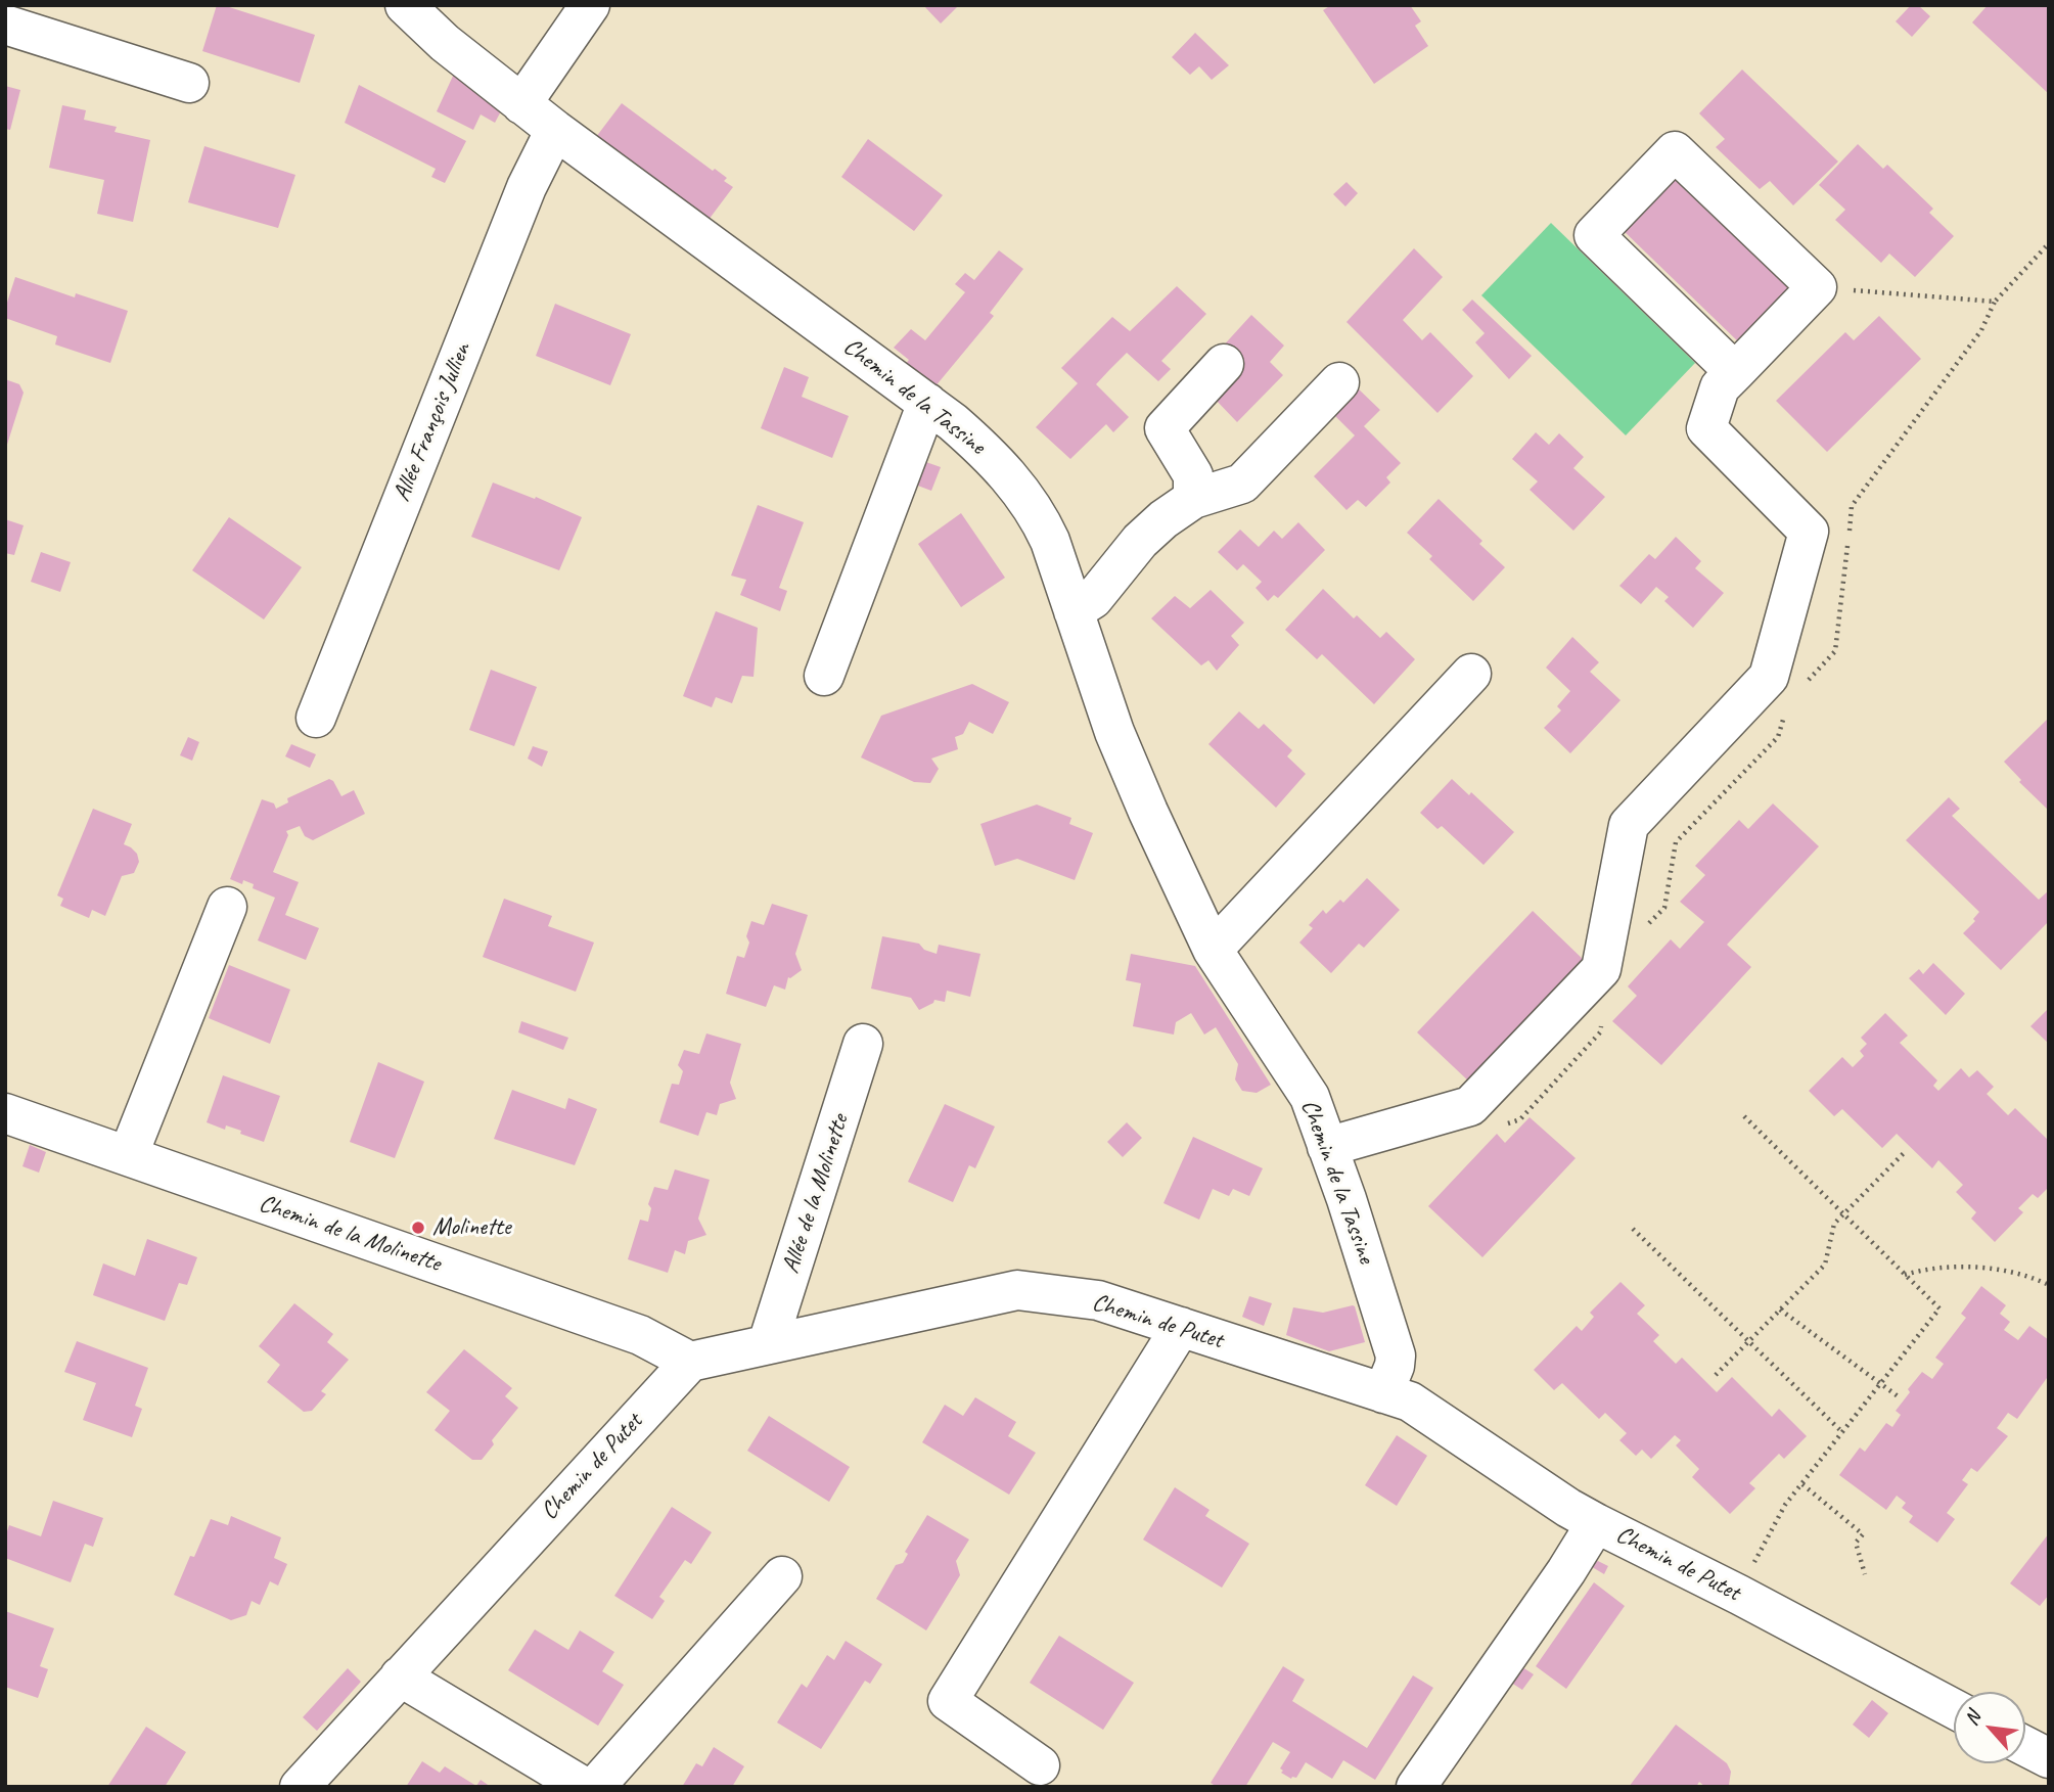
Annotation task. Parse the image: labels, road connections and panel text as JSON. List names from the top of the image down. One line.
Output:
{"streets":{"street":["Chemin de la Tassine","Allée François Jullien","Allée de la Molinette","Chemin de la Molinette","Chemin de Putet"]},"crossings":[["Chemin de la Tassine","Allée François Jullien"],["Chemin de la Tassine","Chemin de Putet"],["Allée de la Molinette","Chemin de Putet"],["Chemin de la Molinette","Chemin de Putet"]],"places":["Molinette"],"north":"top left"}
